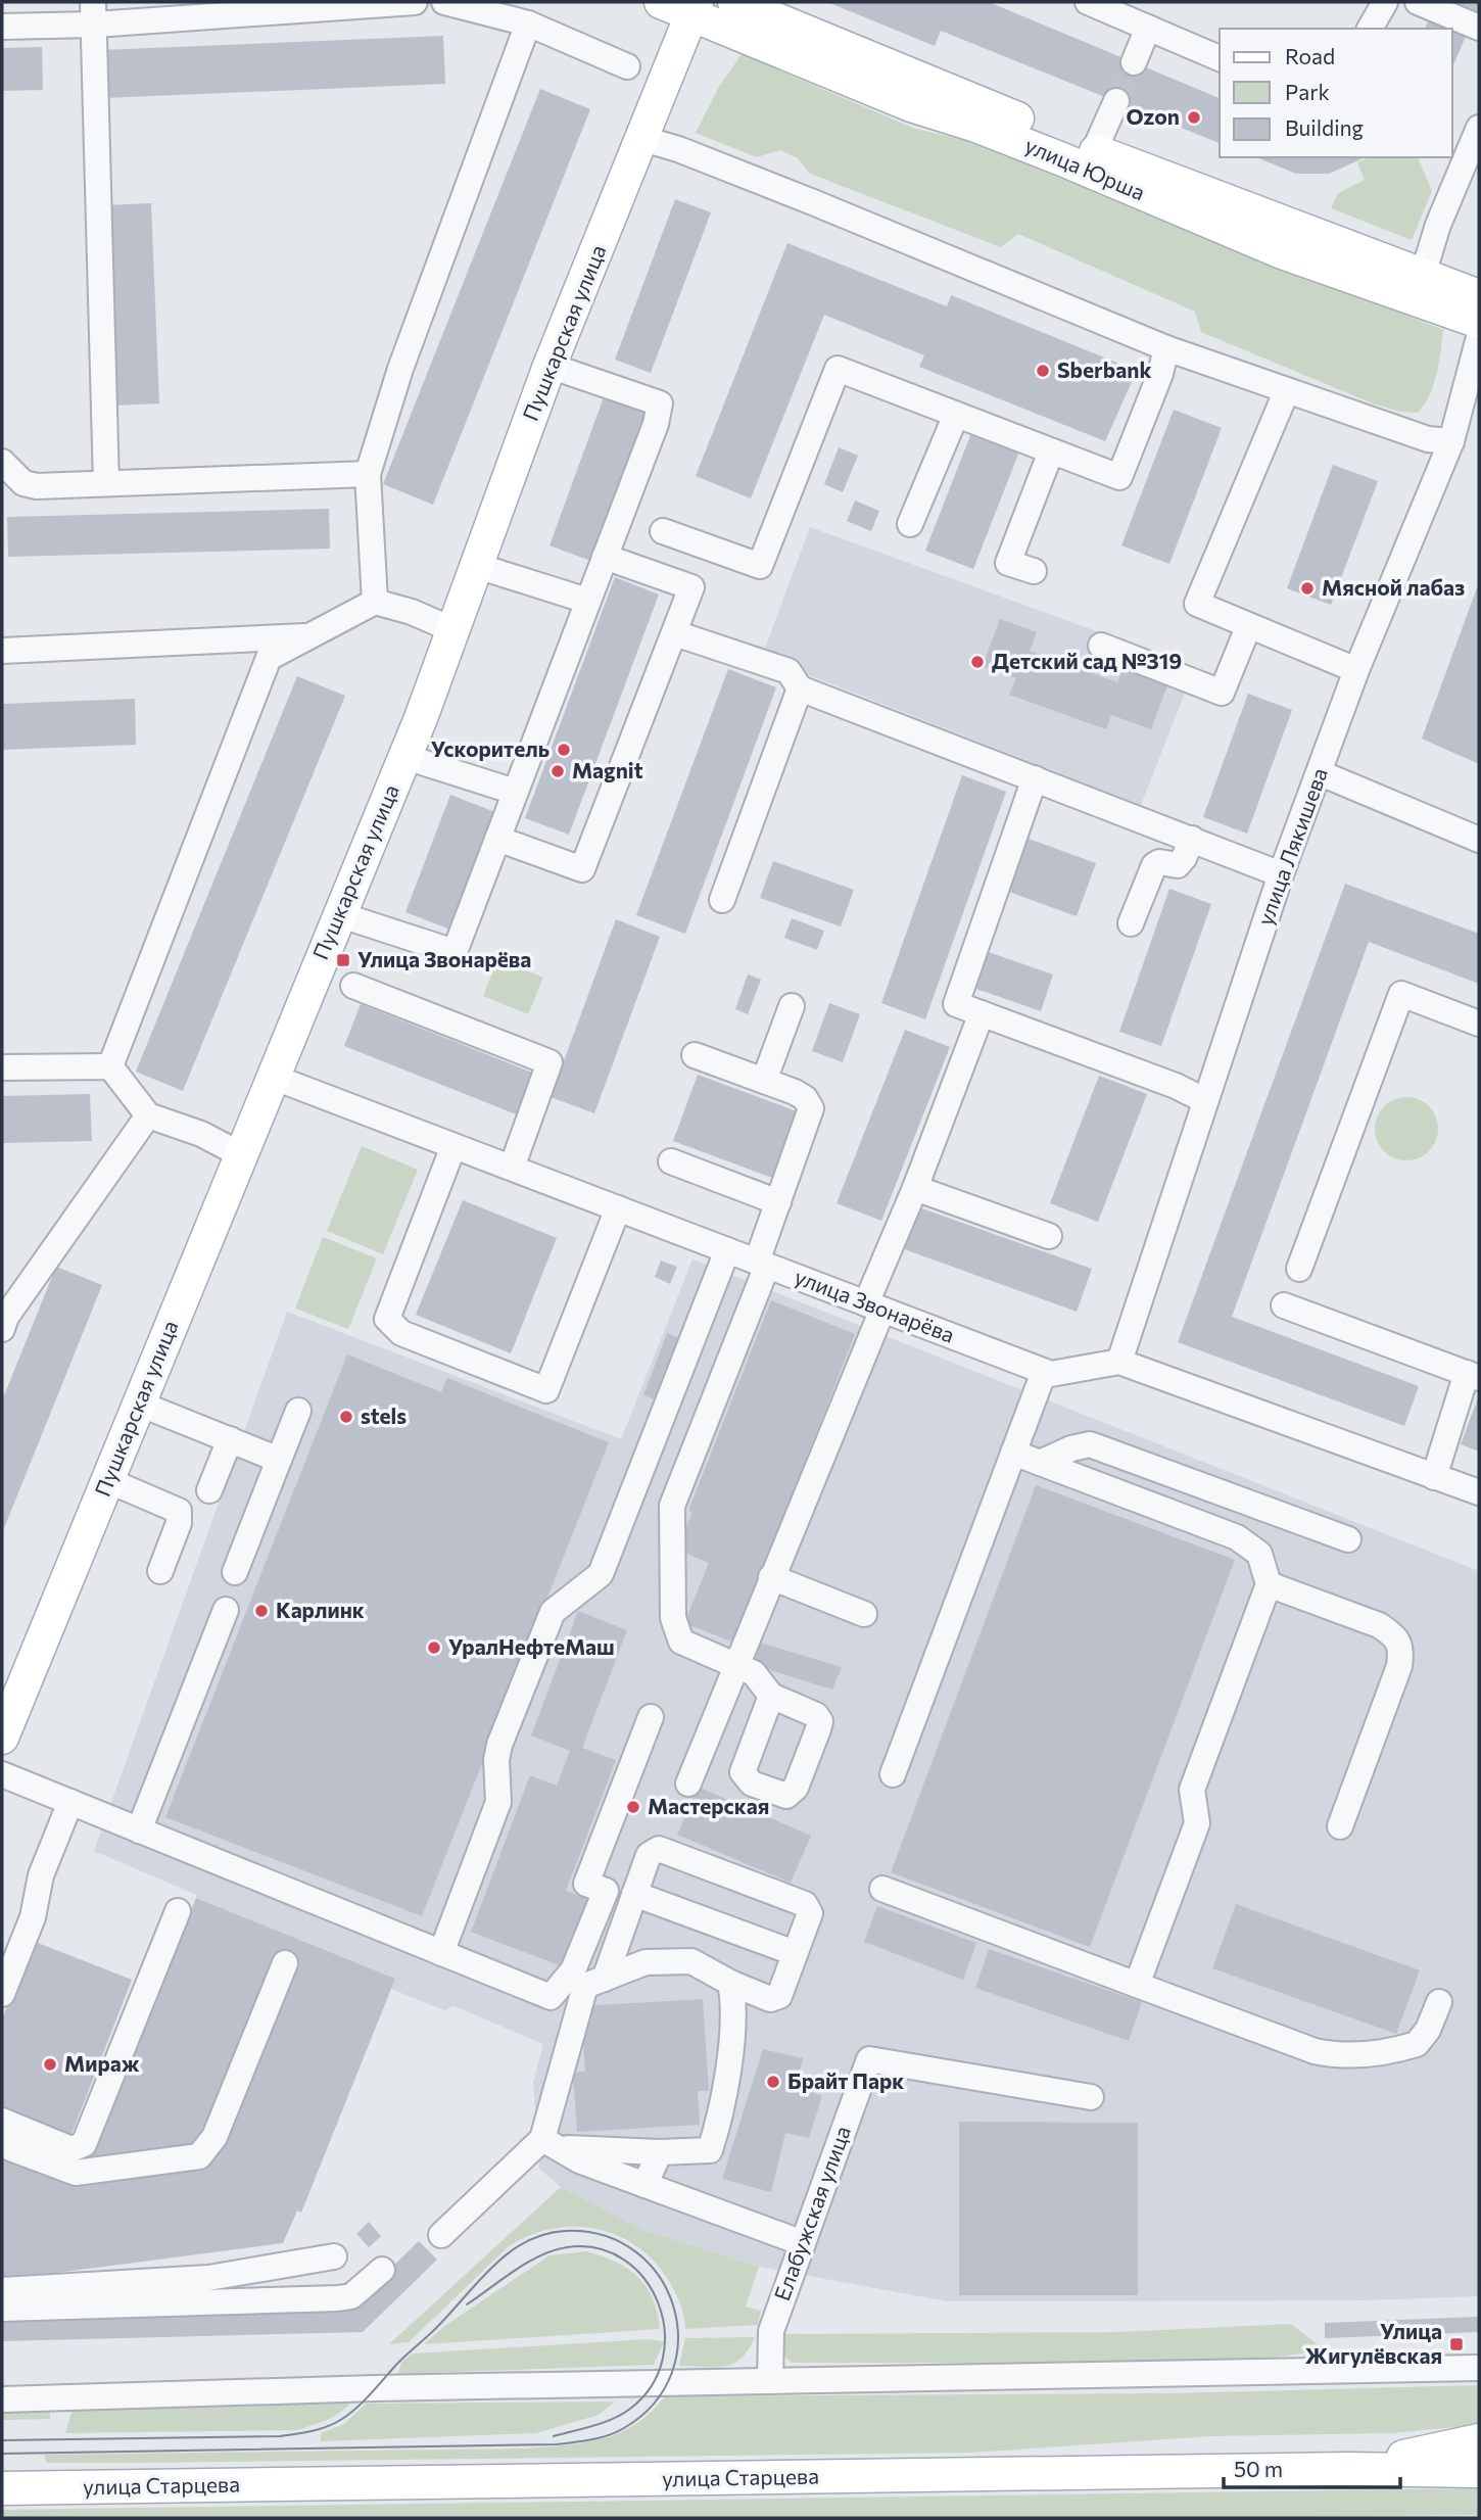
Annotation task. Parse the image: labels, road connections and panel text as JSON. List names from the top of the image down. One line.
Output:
{"streets":{"main road":["улица Юрша","Пушкарская улица","улица Старцева"],"street":["улица Лякишева","улица Звонарёва","Елабужская улица"]},"crossings":[["улица Юрша","Пушкарская улица"],["Пушкарская улица","улица Звонарёва"],["улица Лякишева","улица Звонарёва"]],"places":{"other":["Ozon","Sberbank","Мясной лабаз","Детский сад №319","Ускоритель","Magnit","stels","Карлинк","УралНефтеМаш","Мастерская","Мираж","Брайт Парк"],"transit":["Улица Звонарёва","Улица Жигулёвская"]},"legend":["Road","Park","Building"],"scale_bar":"50 m"}
